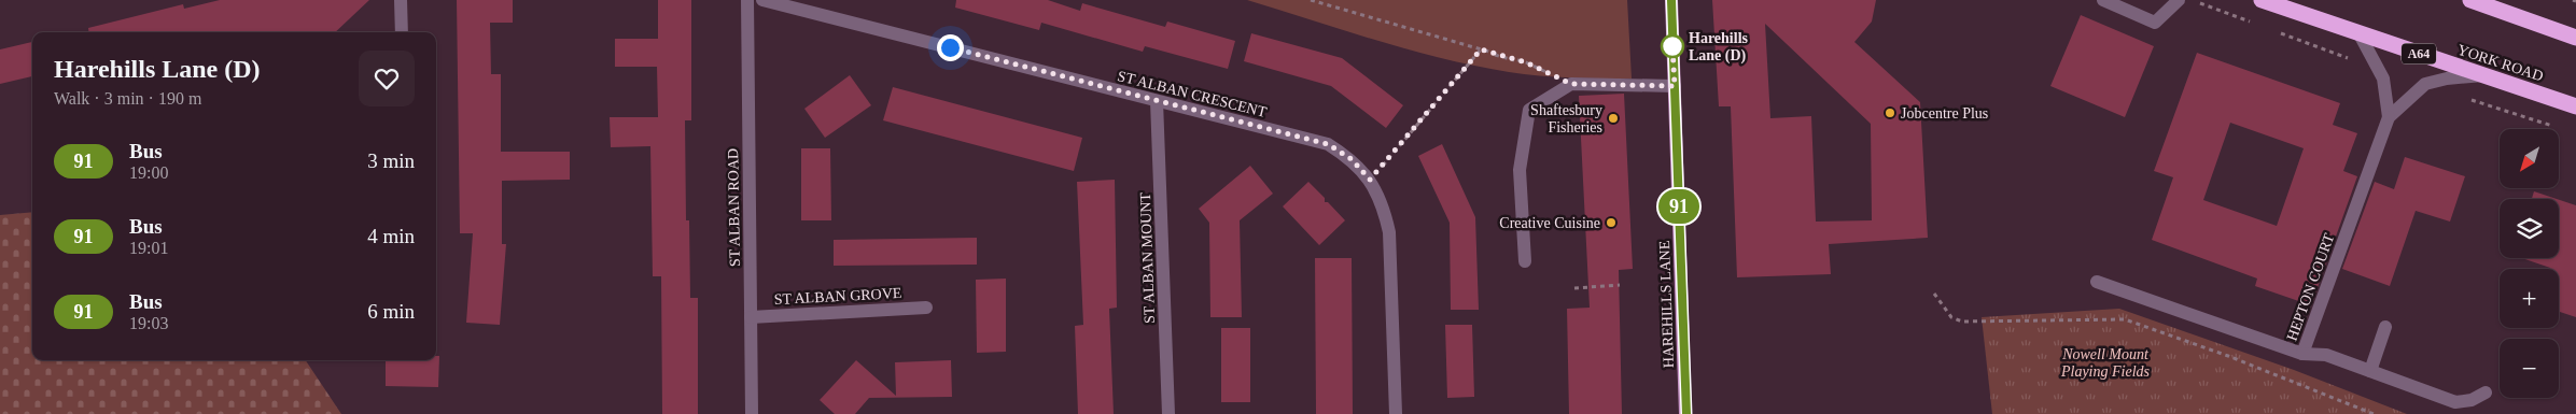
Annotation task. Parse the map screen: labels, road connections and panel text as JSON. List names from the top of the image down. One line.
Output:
{"streets":{"highway":["A64","YORK ROAD"],"main road":["HAREHILLS LANE"],"street":["ST ALBAN CRESCENT","ST ALBAN ROAD","ST ALBAN MOUNT","HEPTON COURT","ST ALBAN GROVE"]},"crossings":[["YORK ROAD","HEPTON COURT"],["ST ALBAN CRESCENT","ST ALBAN MOUNT"],["ST ALBAN ROAD","ST ALBAN GROVE"]],"parks":["Nowell Mount Playing Fields"],"places":["Harehills Lane (D)","Jobcentre Plus","Shaftesbury Fisheries","Creative Cuisine"],"lines":["bus line 91"],"north":"bottom left","page":{"on_map":"91","heading":["Harehills Lane (D)","Walk · 3 min · 190 m"],"list":[{"mark":"91","name":"Bus","note":"19:00","value":"3 min"},{"mark":"91","name":"Bus","note":"19:01","value":"4 min"},{"mark":"91","name":"Bus","note":"19:03","value":"6 min"}],"map_buttons":["+","−"]}}
